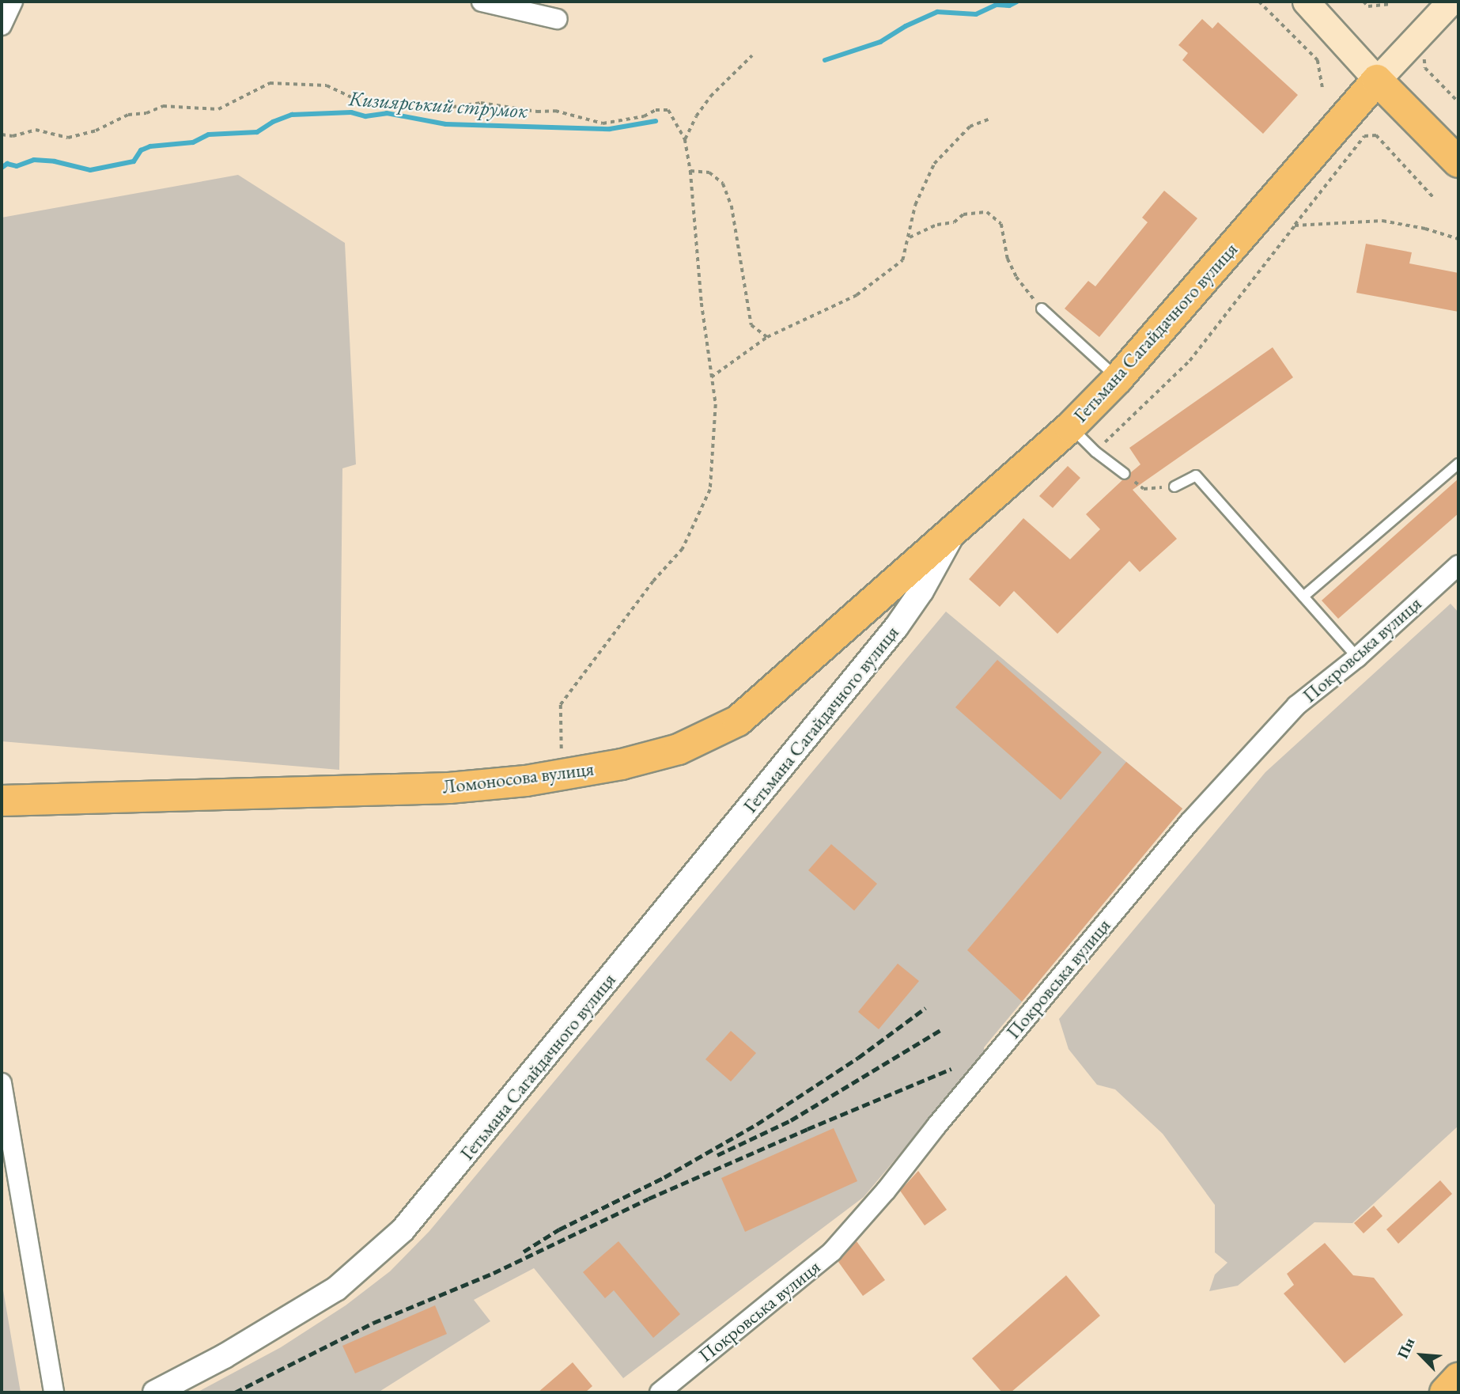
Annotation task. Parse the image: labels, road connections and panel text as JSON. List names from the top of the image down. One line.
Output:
{"streets":{"highway":["Гетьмана Сагайдачного вулиця","Ломоносова вулиця"],"street":["Покровська вулиця"]},"crossings":[["Гетьмана Сагайдачного вулиця","Ломоносова вулиця"]],"water":["Кизиярський струмок"],"north":"top left"}
